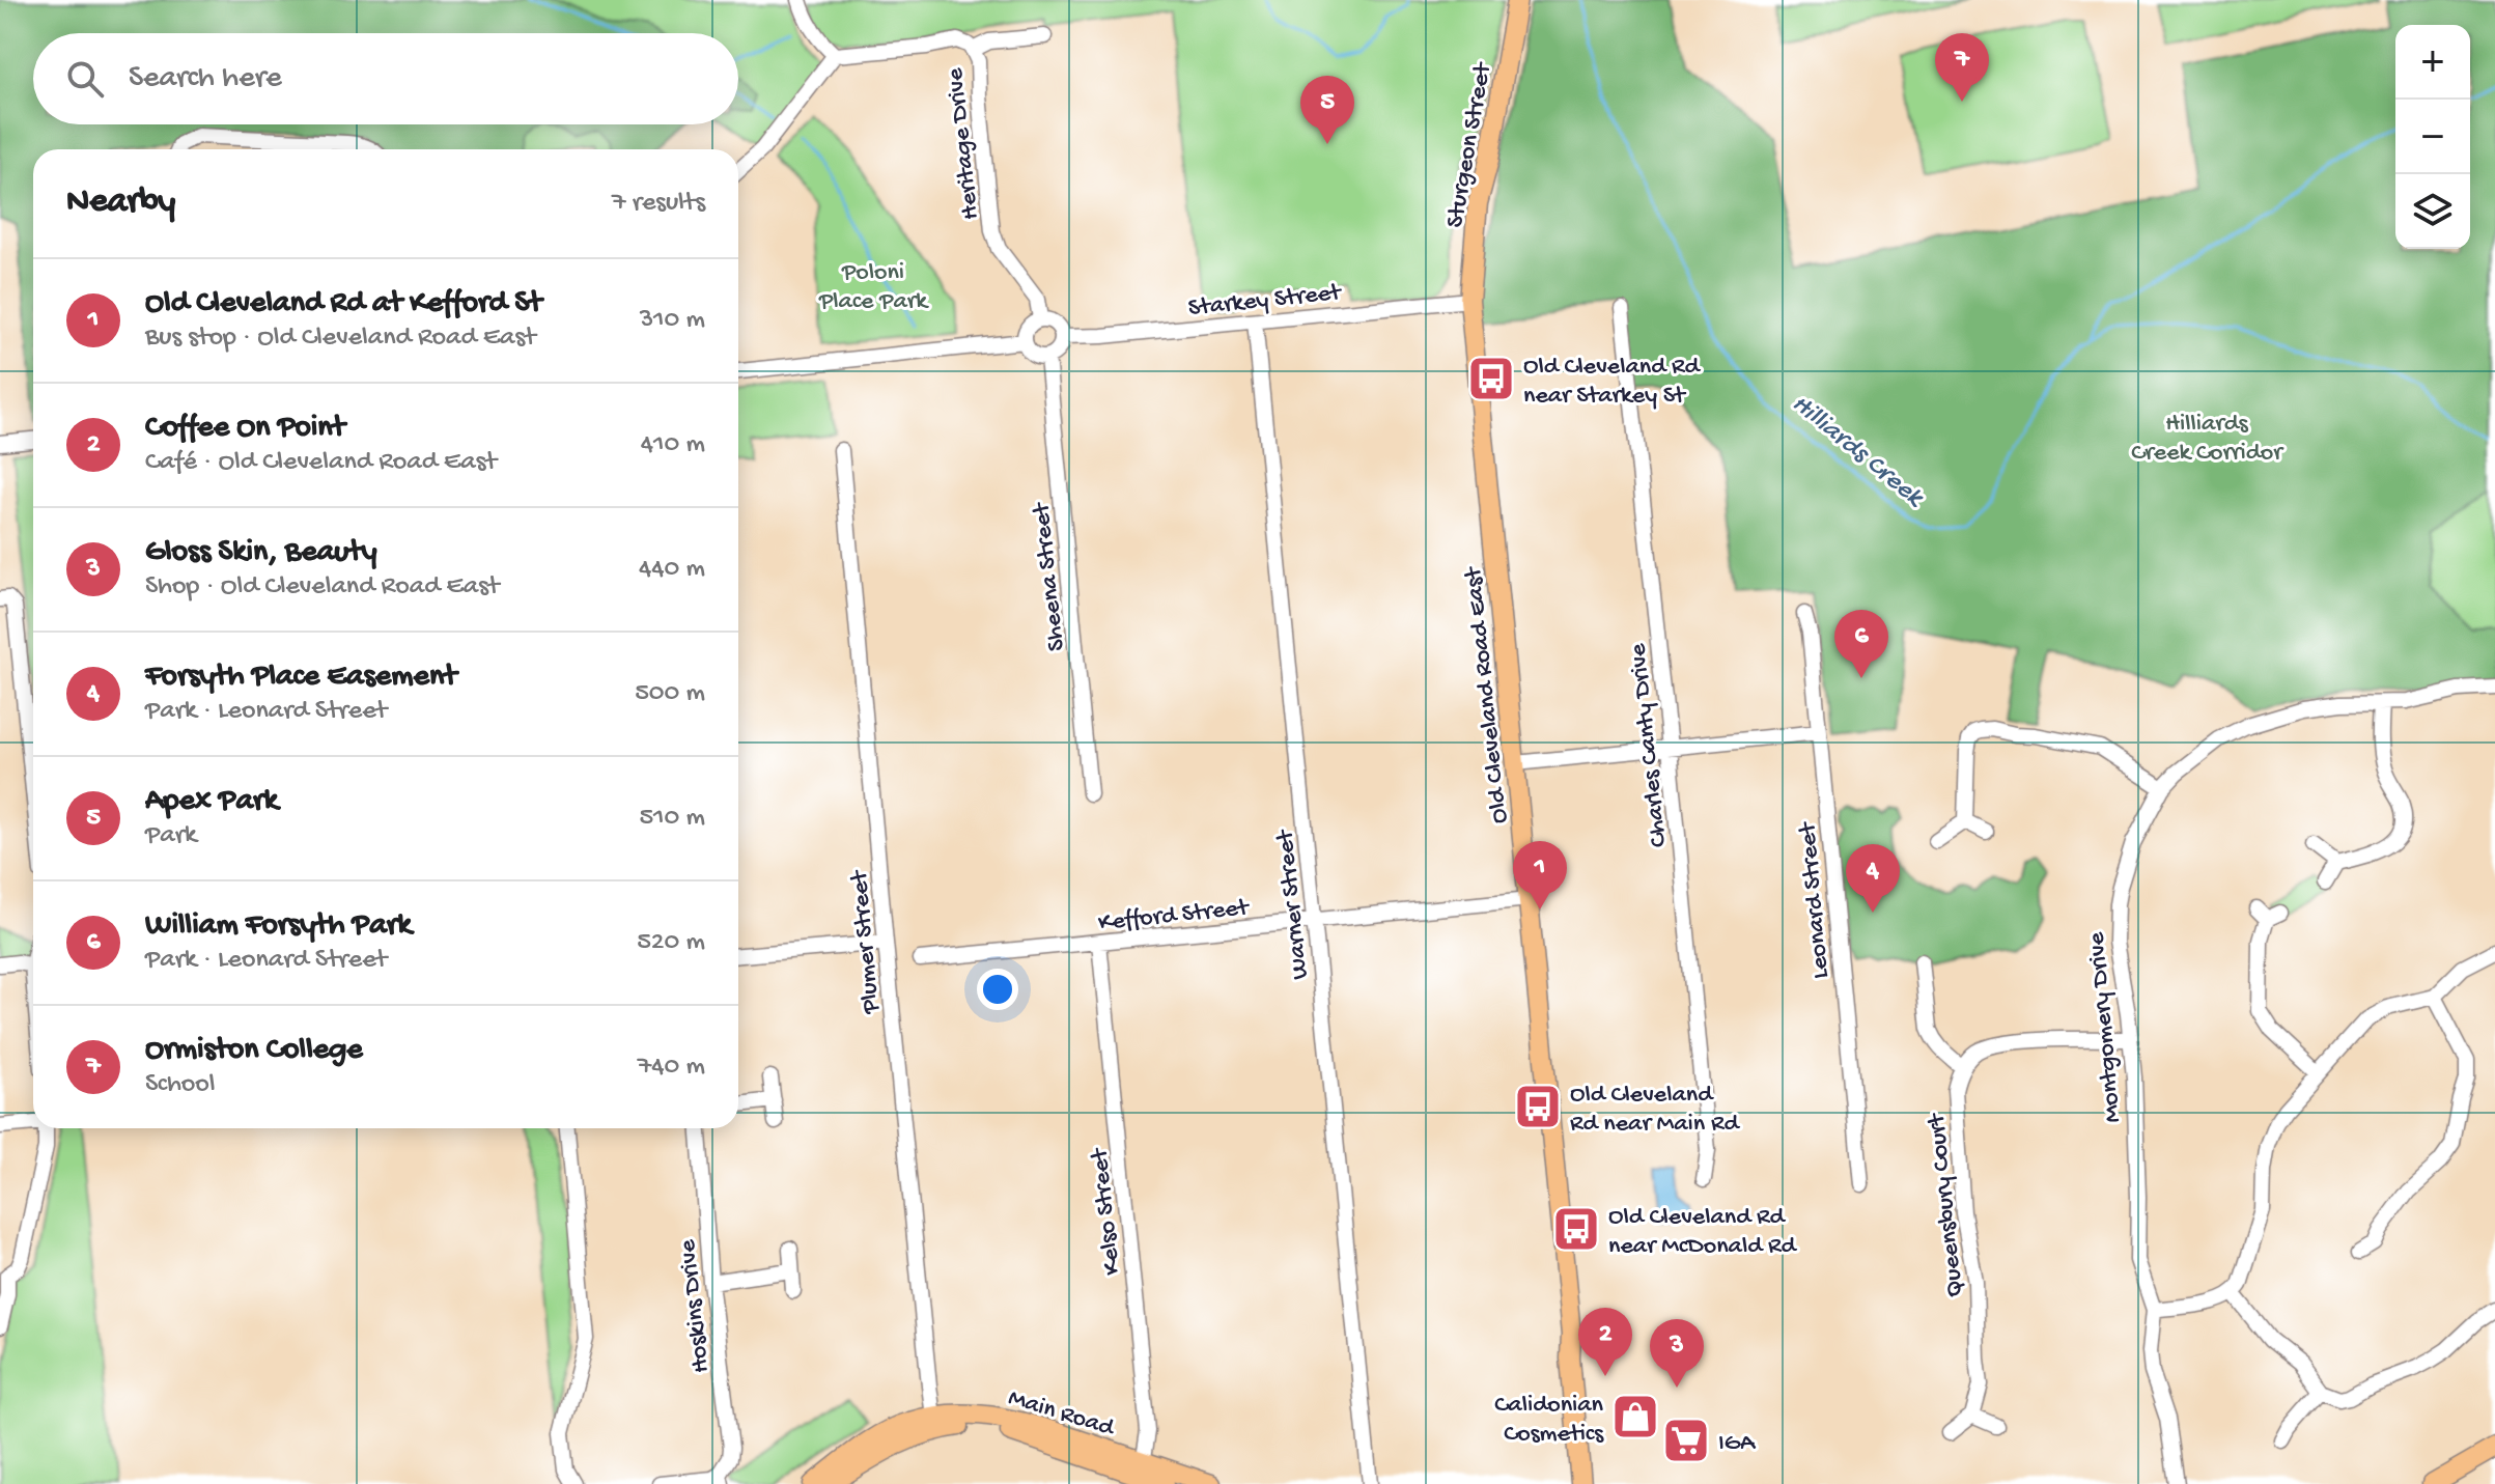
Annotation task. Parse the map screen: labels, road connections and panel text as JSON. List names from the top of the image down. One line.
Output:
{"streets":{"main road":["Sturgeon Street","Old Cleveland Road East","Main Road"],"street":["Heritage Drive","Starkey Street","Sheena Street","Charles Canty Drive","Leonard Street","Warner Street","Kefford Street","Plumer Street","Montgomery Drive","Queensbury Court","Kelso Street","Hoskins Drive"]},"crossings":[["Heritage Drive","Starkey Street"],["Heritage Drive","Sheena Street"],["Sturgeon Street","Starkey Street"],["Sturgeon Street","Old Cleveland Road East"],["Starkey Street","Sheena Street"],["Starkey Street","Old Cleveland Road East"],["Starkey Street","Warner Street"],["Old Cleveland Road East","Kefford Street"],["Warner Street","Kefford Street"],["Kefford Street","Kelso Street"],["Plumer Street","Main Road"],["Kelso Street","Main Road"]],"water":["Hilliards Creek"],"parks":["Poloni Place Park","Hilliards Creek Corridor"],"places":{"bus stop":["Old Cleveland Rd near Starkey St","Old Cleveland Rd near Main Rd","Old Cleveland Rd near McDonald Rd"],"shop":["Calidonian Cosmetics"],"supermarket":["IGA"]},"page":{"map_buttons":["+","−"],"pins":["7","5","6","1","4","2","3"],"search":"Search here","heading":["Nearby","7 results"],"list":[{"mark":"1","name":"Old Cleveland Rd at Kefford St","note":"Bus stop · Old Cleveland Road East","value":"310 m"},{"mark":"2","name":"Coffee On Point","note":"Café · Old Cleveland Road East","value":"410 m"},{"mark":"3","name":"Gloss Skin, Beauty","note":"Shop · Old Cleveland Road East","value":"440 m"},{"mark":"4","name":"Forsyth Place Easement","note":"Park · Leonard Street","value":"500 m"},{"mark":"5","name":"Apex Park","note":"Park","value":"510 m"},{"mark":"6","name":"William Forsyth Park","note":"Park · Leonard Street","value":"520 m"},{"mark":"7","name":"Ormiston College","note":"School","value":"740 m"}]}}
